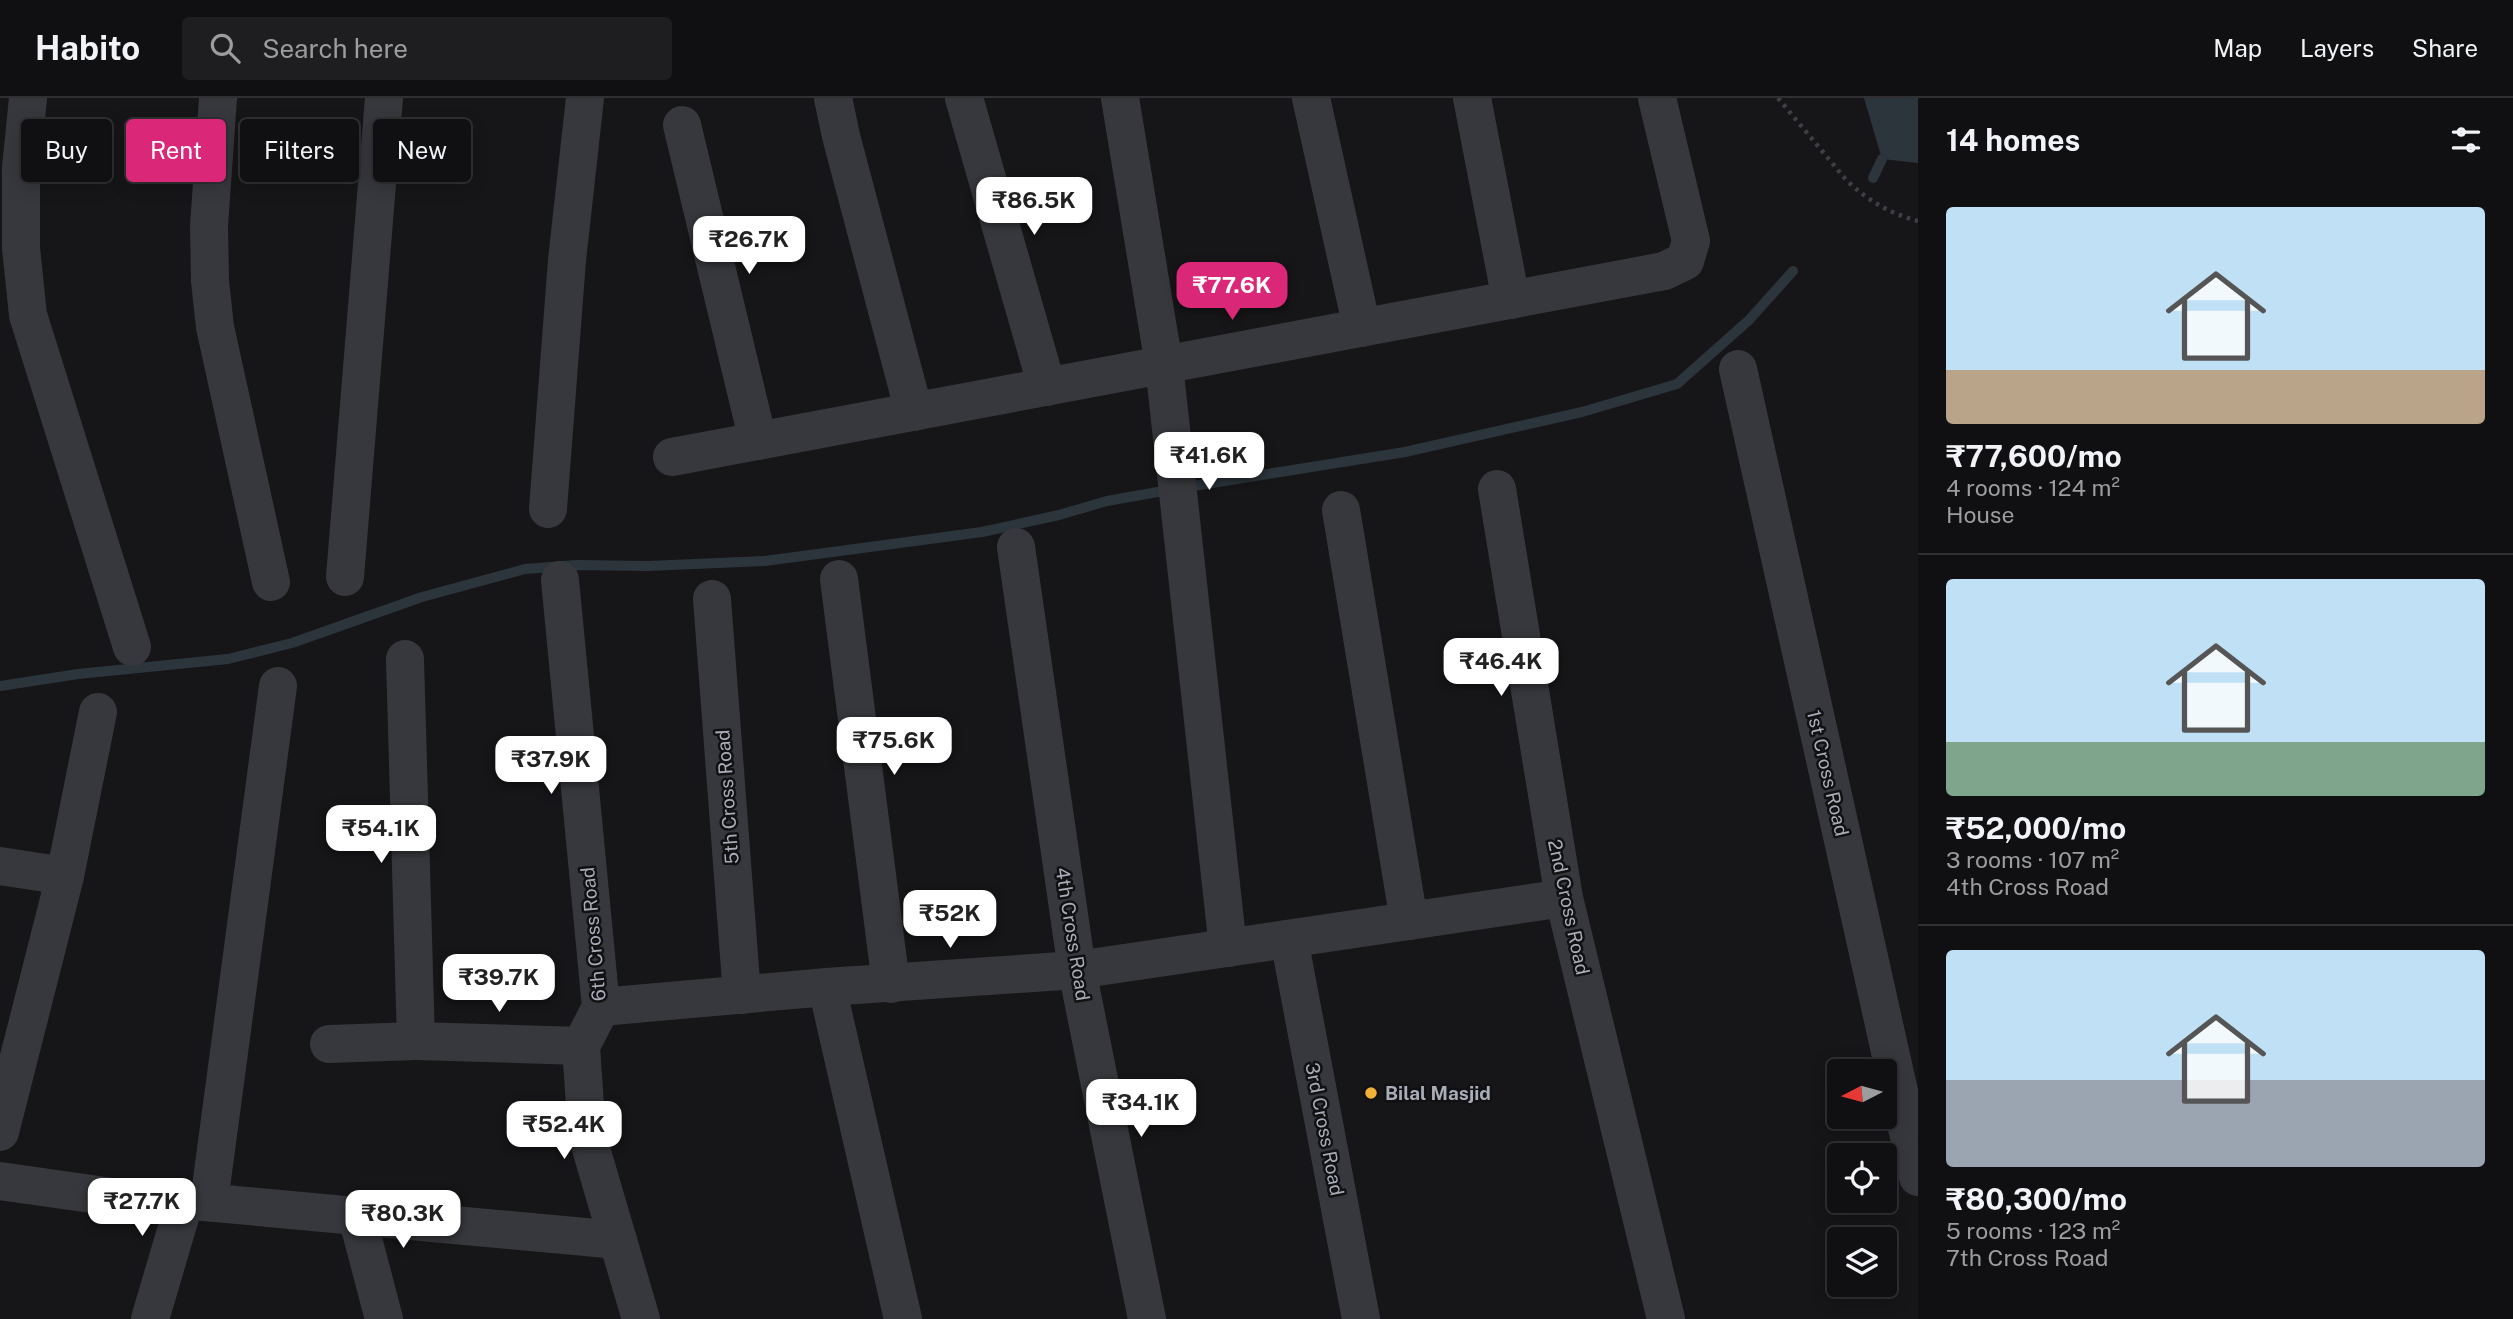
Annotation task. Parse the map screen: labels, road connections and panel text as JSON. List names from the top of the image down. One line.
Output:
{"streets":{"street":["1st Cross Road","5th Cross Road","2nd Cross Road","6th Cross Road","4th Cross Road","3rd Cross Road"]},"places":["Bilal Masjid"],"north":"left","page":{"header":"Habito","search":"Search here","nav":["Map","Layers","Share"],"heading":"14 homes","chip":["Buy","Rent","Filters","New"],"price":["₹86.5K","₹26.7K","₹77.6K","₹41.6K","₹46.4K","₹75.6K","₹37.9K","₹54.1K","₹52K","₹39.7K","₹34.1K","₹52.4K","₹27.7K","₹80.3K"],"list":[{"name":"₹77,600/mo","note":"4 rooms · 124 m² · House"},{"name":"₹52,000/mo","note":"3 rooms · 107 m² · 4th Cross Road"},{"name":"₹80,300/mo","note":"5 rooms · 123 m² · 7th Cross Road"}]}}
